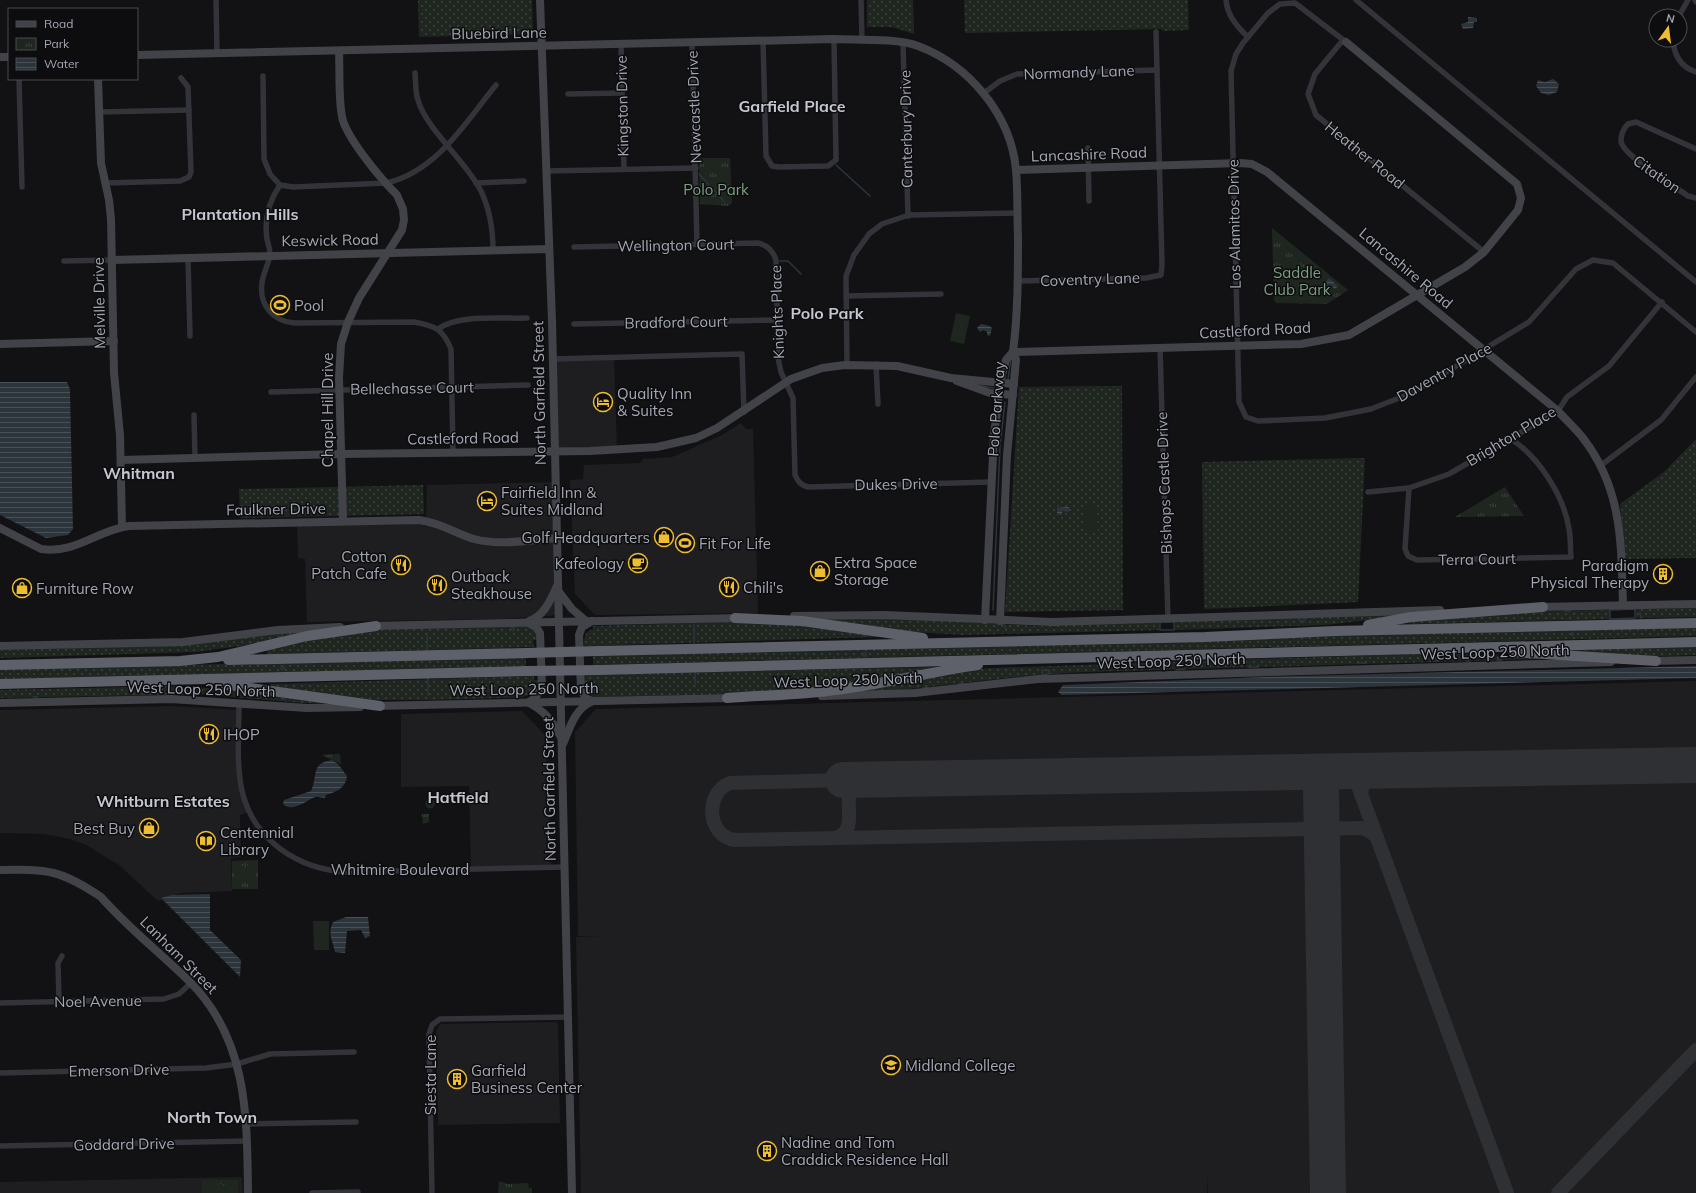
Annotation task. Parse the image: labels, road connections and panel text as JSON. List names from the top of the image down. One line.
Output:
{"streets":{"street":["Bluebird Lane","Normandy Lane","Kingston Drive","Newcastle Drive","Canterbury Drive","Lancashire Road","Heather Road","Citation","Los Alamitos Drive","Keswick Road","Wellington Court","Coventry Lane","Melville Drive","Knights Place","Bradford Court","Castleford Road","Daventry Place","Bellechasse Court","North Garfield Street","Polo Parkway","Chapel Hill Drive","Brighton Place","Bishops Castle Drive","Dukes Drive","Faulkner Drive","Terra Court","West Loop 250 North","Whitmire Boulevard","Lanham Street","Noel Avenue","Emerson Drive","Siesta Lane","Goddard Drive"]},"crossings":[["Bluebird Lane","Normandy Lane"],["Bluebird Lane","Kingston Drive"],["Bluebird Lane","Newcastle Drive"],["Bluebird Lane","Canterbury Drive"],["Bluebird Lane","Lancashire Road"],["Bluebird Lane","Coventry Lane"],["Bluebird Lane","Castleford Road"],["Bluebird Lane","North Garfield Street"],["Bluebird Lane","Polo Parkway"],["Bluebird Lane","Chapel Hill Drive"],["Newcastle Drive","Wellington Court"],["Lancashire Road","Los Alamitos Drive"],["Lancashire Road","Coventry Lane"],["Lancashire Road","Castleford Road"],["Lancashire Road","Daventry Place"],["Lancashire Road","Brighton Place"],["Heather Road","Castleford Road"],["Los Alamitos Drive","Castleford Road"],["Los Alamitos Drive","Daventry Place"],["Keswick Road","Melville Drive"],["Keswick Road","North Garfield Street"],["Keswick Road","Chapel Hill Drive"],["Wellington Court","Knights Place"],["Melville Drive","Castleford Road"],["Melville Drive","Faulkner Drive"],["Knights Place","Bradford Court"],["Knights Place","Castleford Road"],["Knights Place","Dukes Drive"],["Castleford Road","North Garfield Street"],["Castleford Road","Polo Parkway"],["Castleford Road","Chapel Hill Drive"],["Castleford Road","Bishops Castle Drive"],["Daventry Place","Brighton Place"],["Bellechasse Court","Chapel Hill Drive"],["North Garfield Street","Faulkner Drive"],["North Garfield Street","West Loop 250 North"],["North Garfield Street","Whitmire Boulevard"],["North Garfield Street","Siesta Lane"],["Polo Parkway","Dukes Drive"],["Chapel Hill Drive","Faulkner Drive"],["Brighton Place","Terra Court"],["West Loop 250 North","Whitmire Boulevard"],["Lanham Street","Noel Avenue"],["Lanham Street","Emerson Drive"],["Lanham Street","Goddard Drive"]],"districts":["Garfield Place","Plantation Hills","Polo Park","Whitman","Hatfield","Whitburn Estates","North Town"],"parks":["Polo Park","Saddle Club Park"],"places":{"sports":["Pool","Fit For Life"],"hotel":["Quality Inn & Suites","Fairfield Inn & Suites Midland"],"shop":["Golf Headquarters","Extra Space Storage","Furniture Row","Best Buy"],"cafe":["Kafeology"],"restaurant":["Cotton Patch Cafe","Outback Steakhouse","Chili's","IHOP"],"building":["Paradigm Physical Therapy","Garfield Business Center","Nadine and Tom Craddick Residence Hall"],"library":["Centennial Library"],"school or university":["Midland College"]},"legend":["Road","Park","Water"],"north":"top"}
